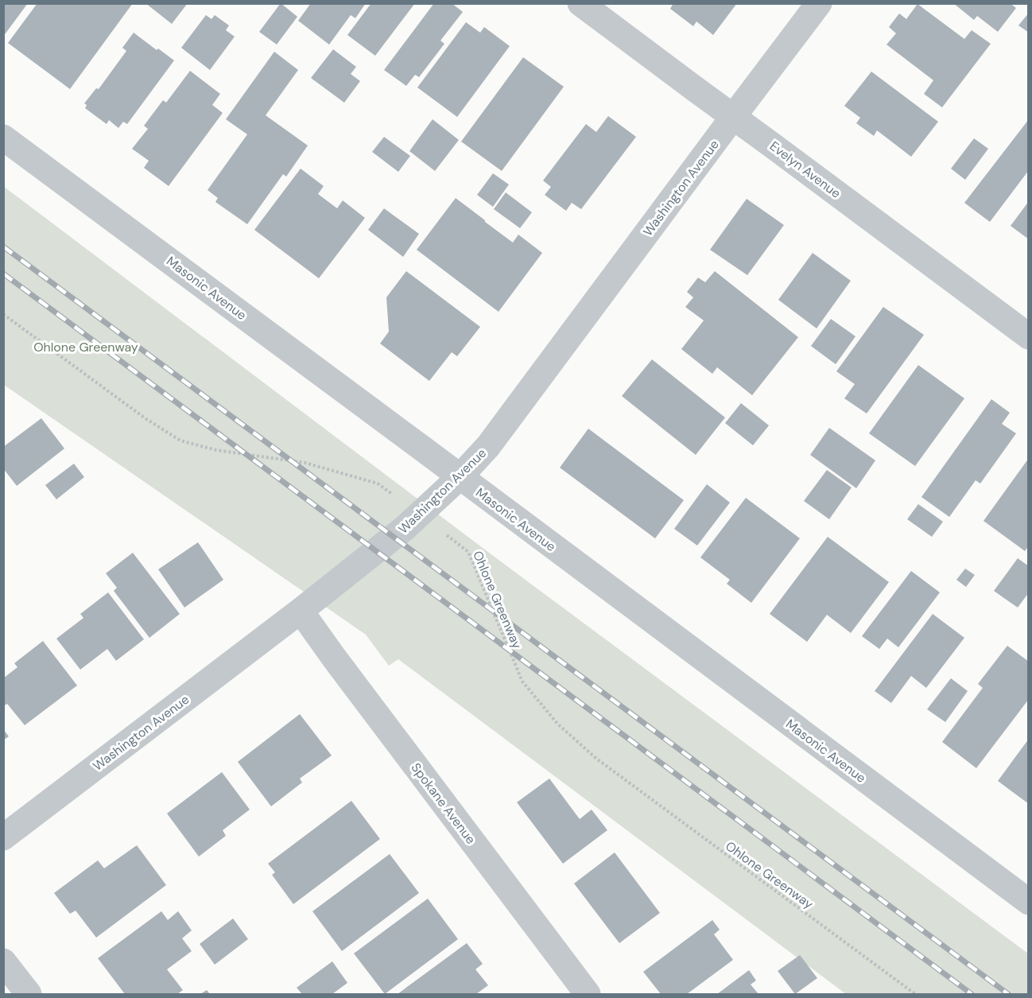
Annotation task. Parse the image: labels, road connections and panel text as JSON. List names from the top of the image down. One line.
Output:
{"streets":{"street":["Evelyn Avenue","Washington Avenue","Masonic Avenue","Spokane Avenue"],"path":["Ohlone Greenway"]},"crossings":[["Evelyn Avenue","Washington Avenue"],["Washington Avenue","Masonic Avenue"],["Washington Avenue","Ohlone Greenway"],["Washington Avenue","Spokane Avenue"]],"parks":["Ohlone Greenway"]}
